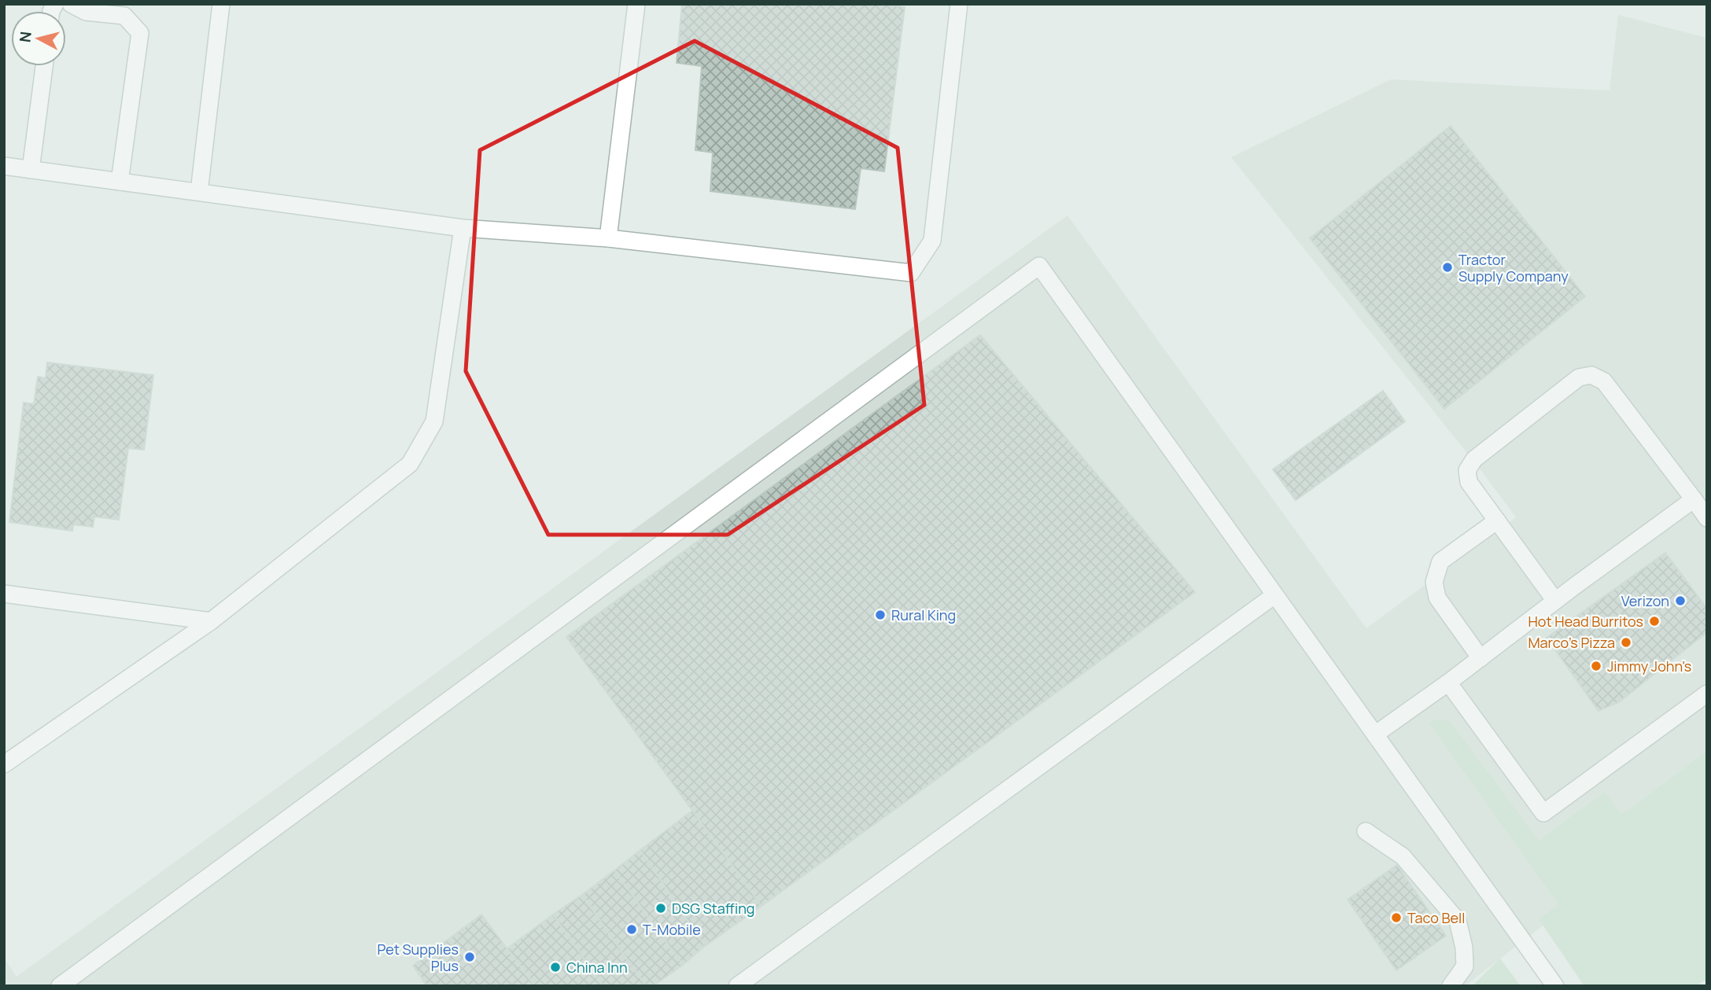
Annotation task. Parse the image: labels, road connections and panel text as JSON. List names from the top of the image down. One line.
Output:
{"places":["Tractor Supply Company","Verizon","Rural King","Hot Head Burritos","Marco's Pizza","Jimmy John's","DSG Staffing","Taco Bell","T-Mobile","Pet Supplies Plus","China Inn"],"north":"left"}
